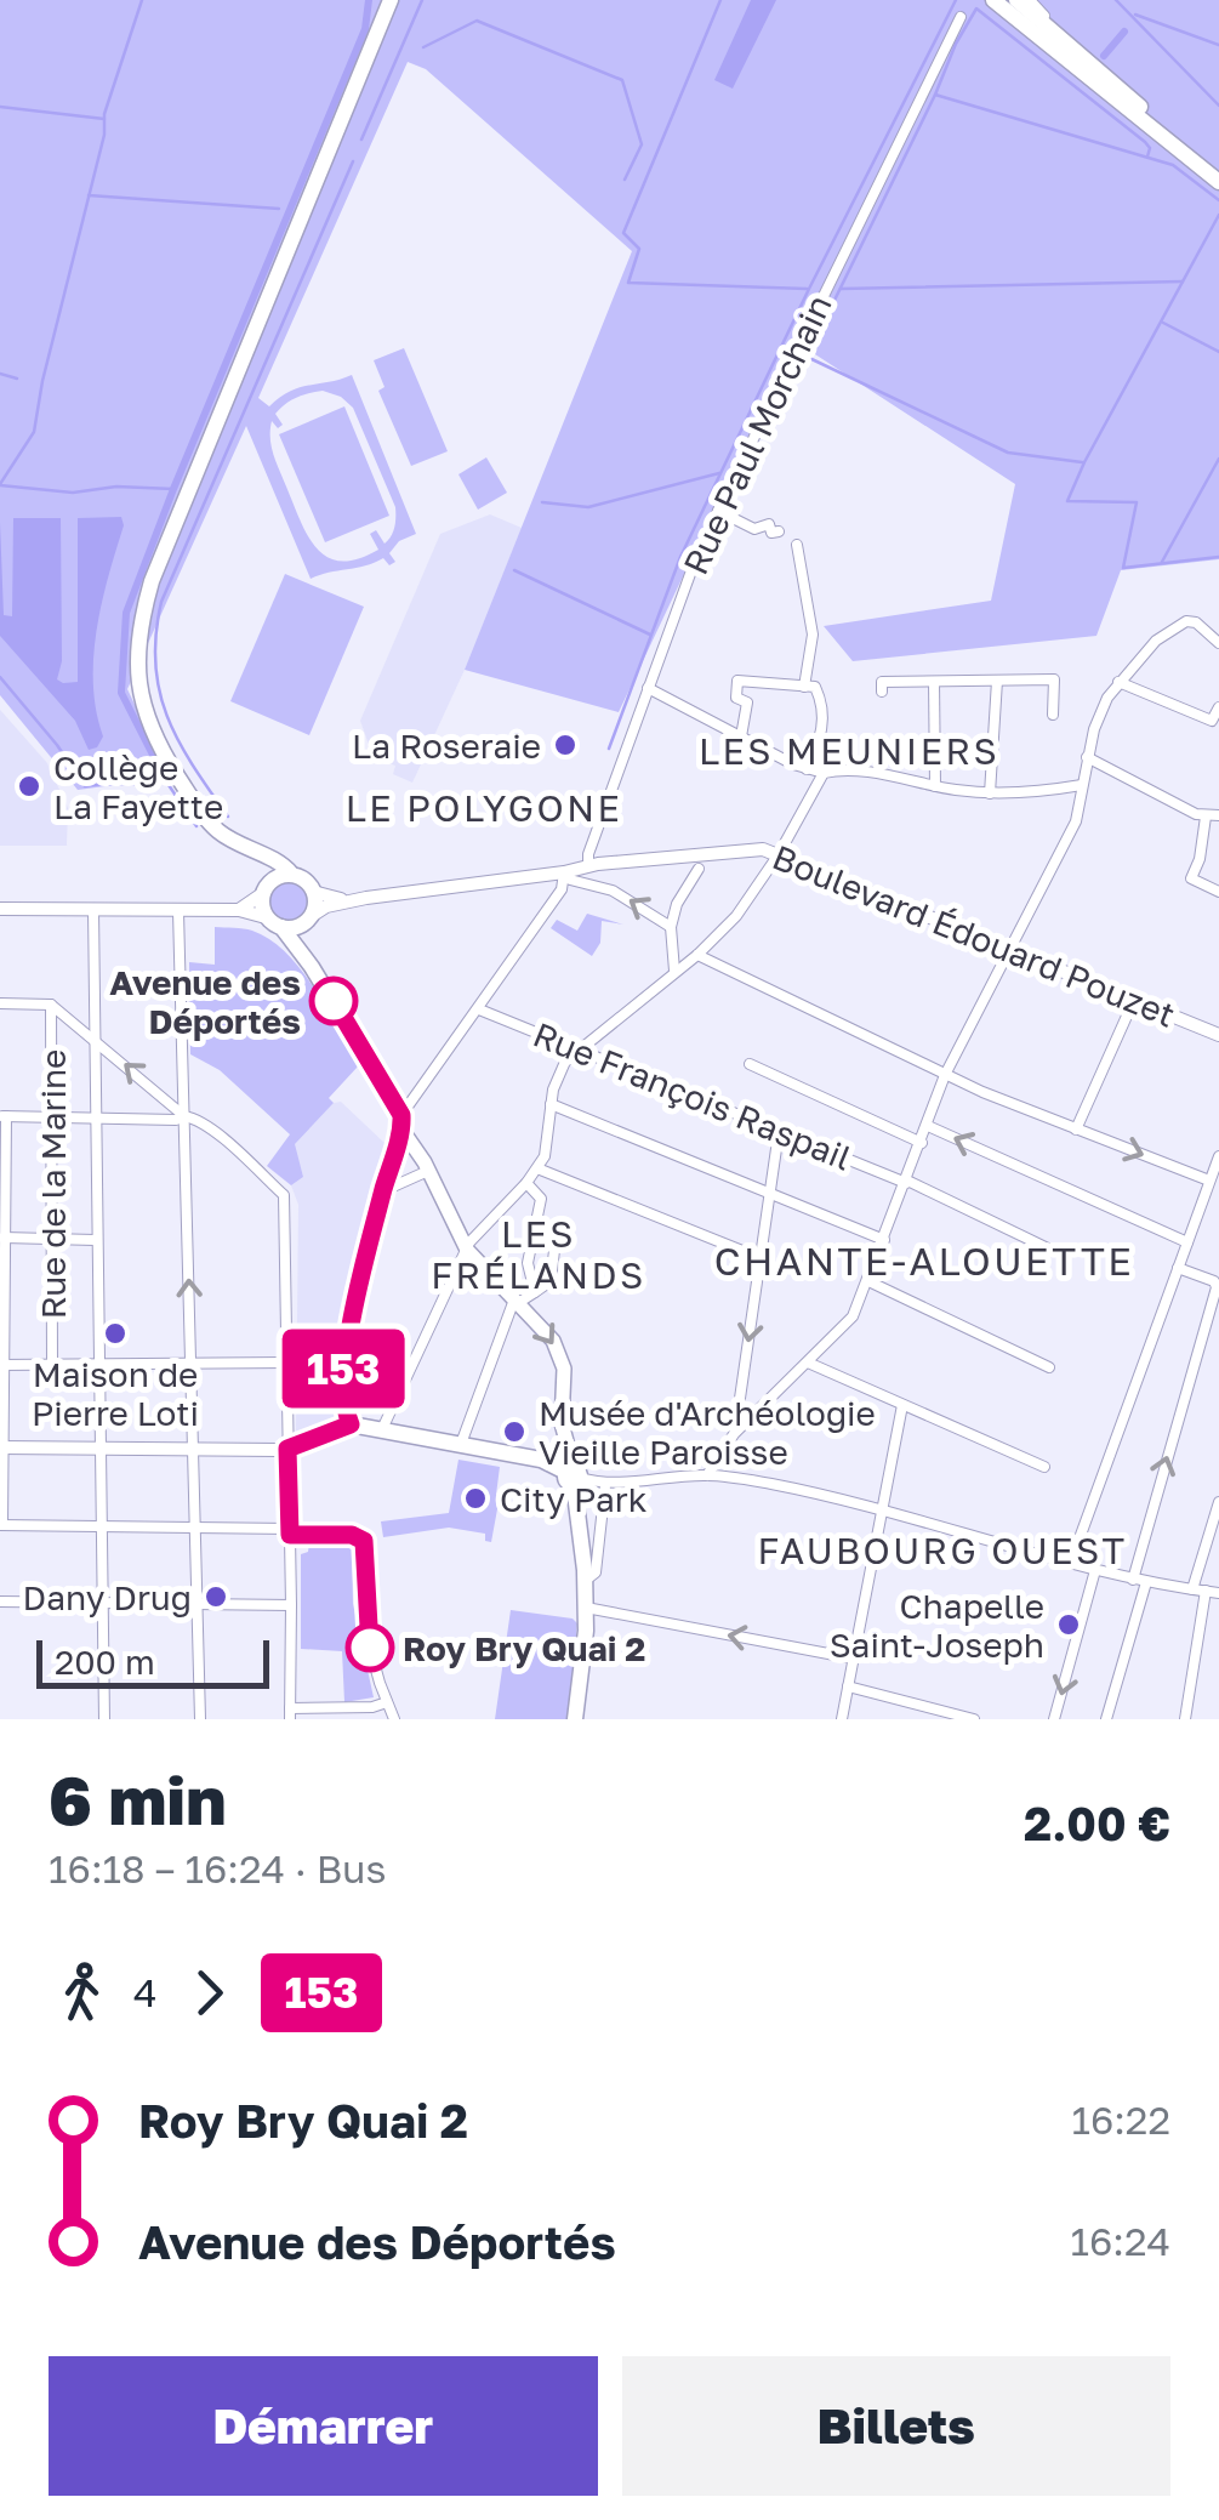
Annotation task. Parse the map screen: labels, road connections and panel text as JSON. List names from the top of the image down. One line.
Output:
{"streets":{"street":["Rue Paul Morchain","Boulevard Édouard Pouzet","Rue François Raspail","Rue de la Marine"]},"crossings":[["Rue Paul Morchain","Boulevard Édouard Pouzet"]],"districts":["LES MEUNIERS","LE POLYGONE","LES FRÉLANDS","CHANTE-ALOUETTE","FAUBOURG OUEST"],"places":["La Roseraie","Collège La Fayette","Avenue des Déportés","Maison de Pierre Loti","Musée d'Archéologie Vieille Paroisse","City Park","Dany Drug","Chapelle Saint-Joseph","Roy Bry Quai 2"],"lines":["bus line 153"],"scale_bar":"200 m","page":{"on_map":"153","scale":"200 m","heading":["6 min","16:18 – 16:24 · Bus","2.00 €"],"legs":["4","153"],"list":[{"name":"Roy Bry Quai 2","value":"16:22"},{"name":"Avenue des Déportés","value":"16:24"}],"buttons":["Démarrer","Billets"]}}
